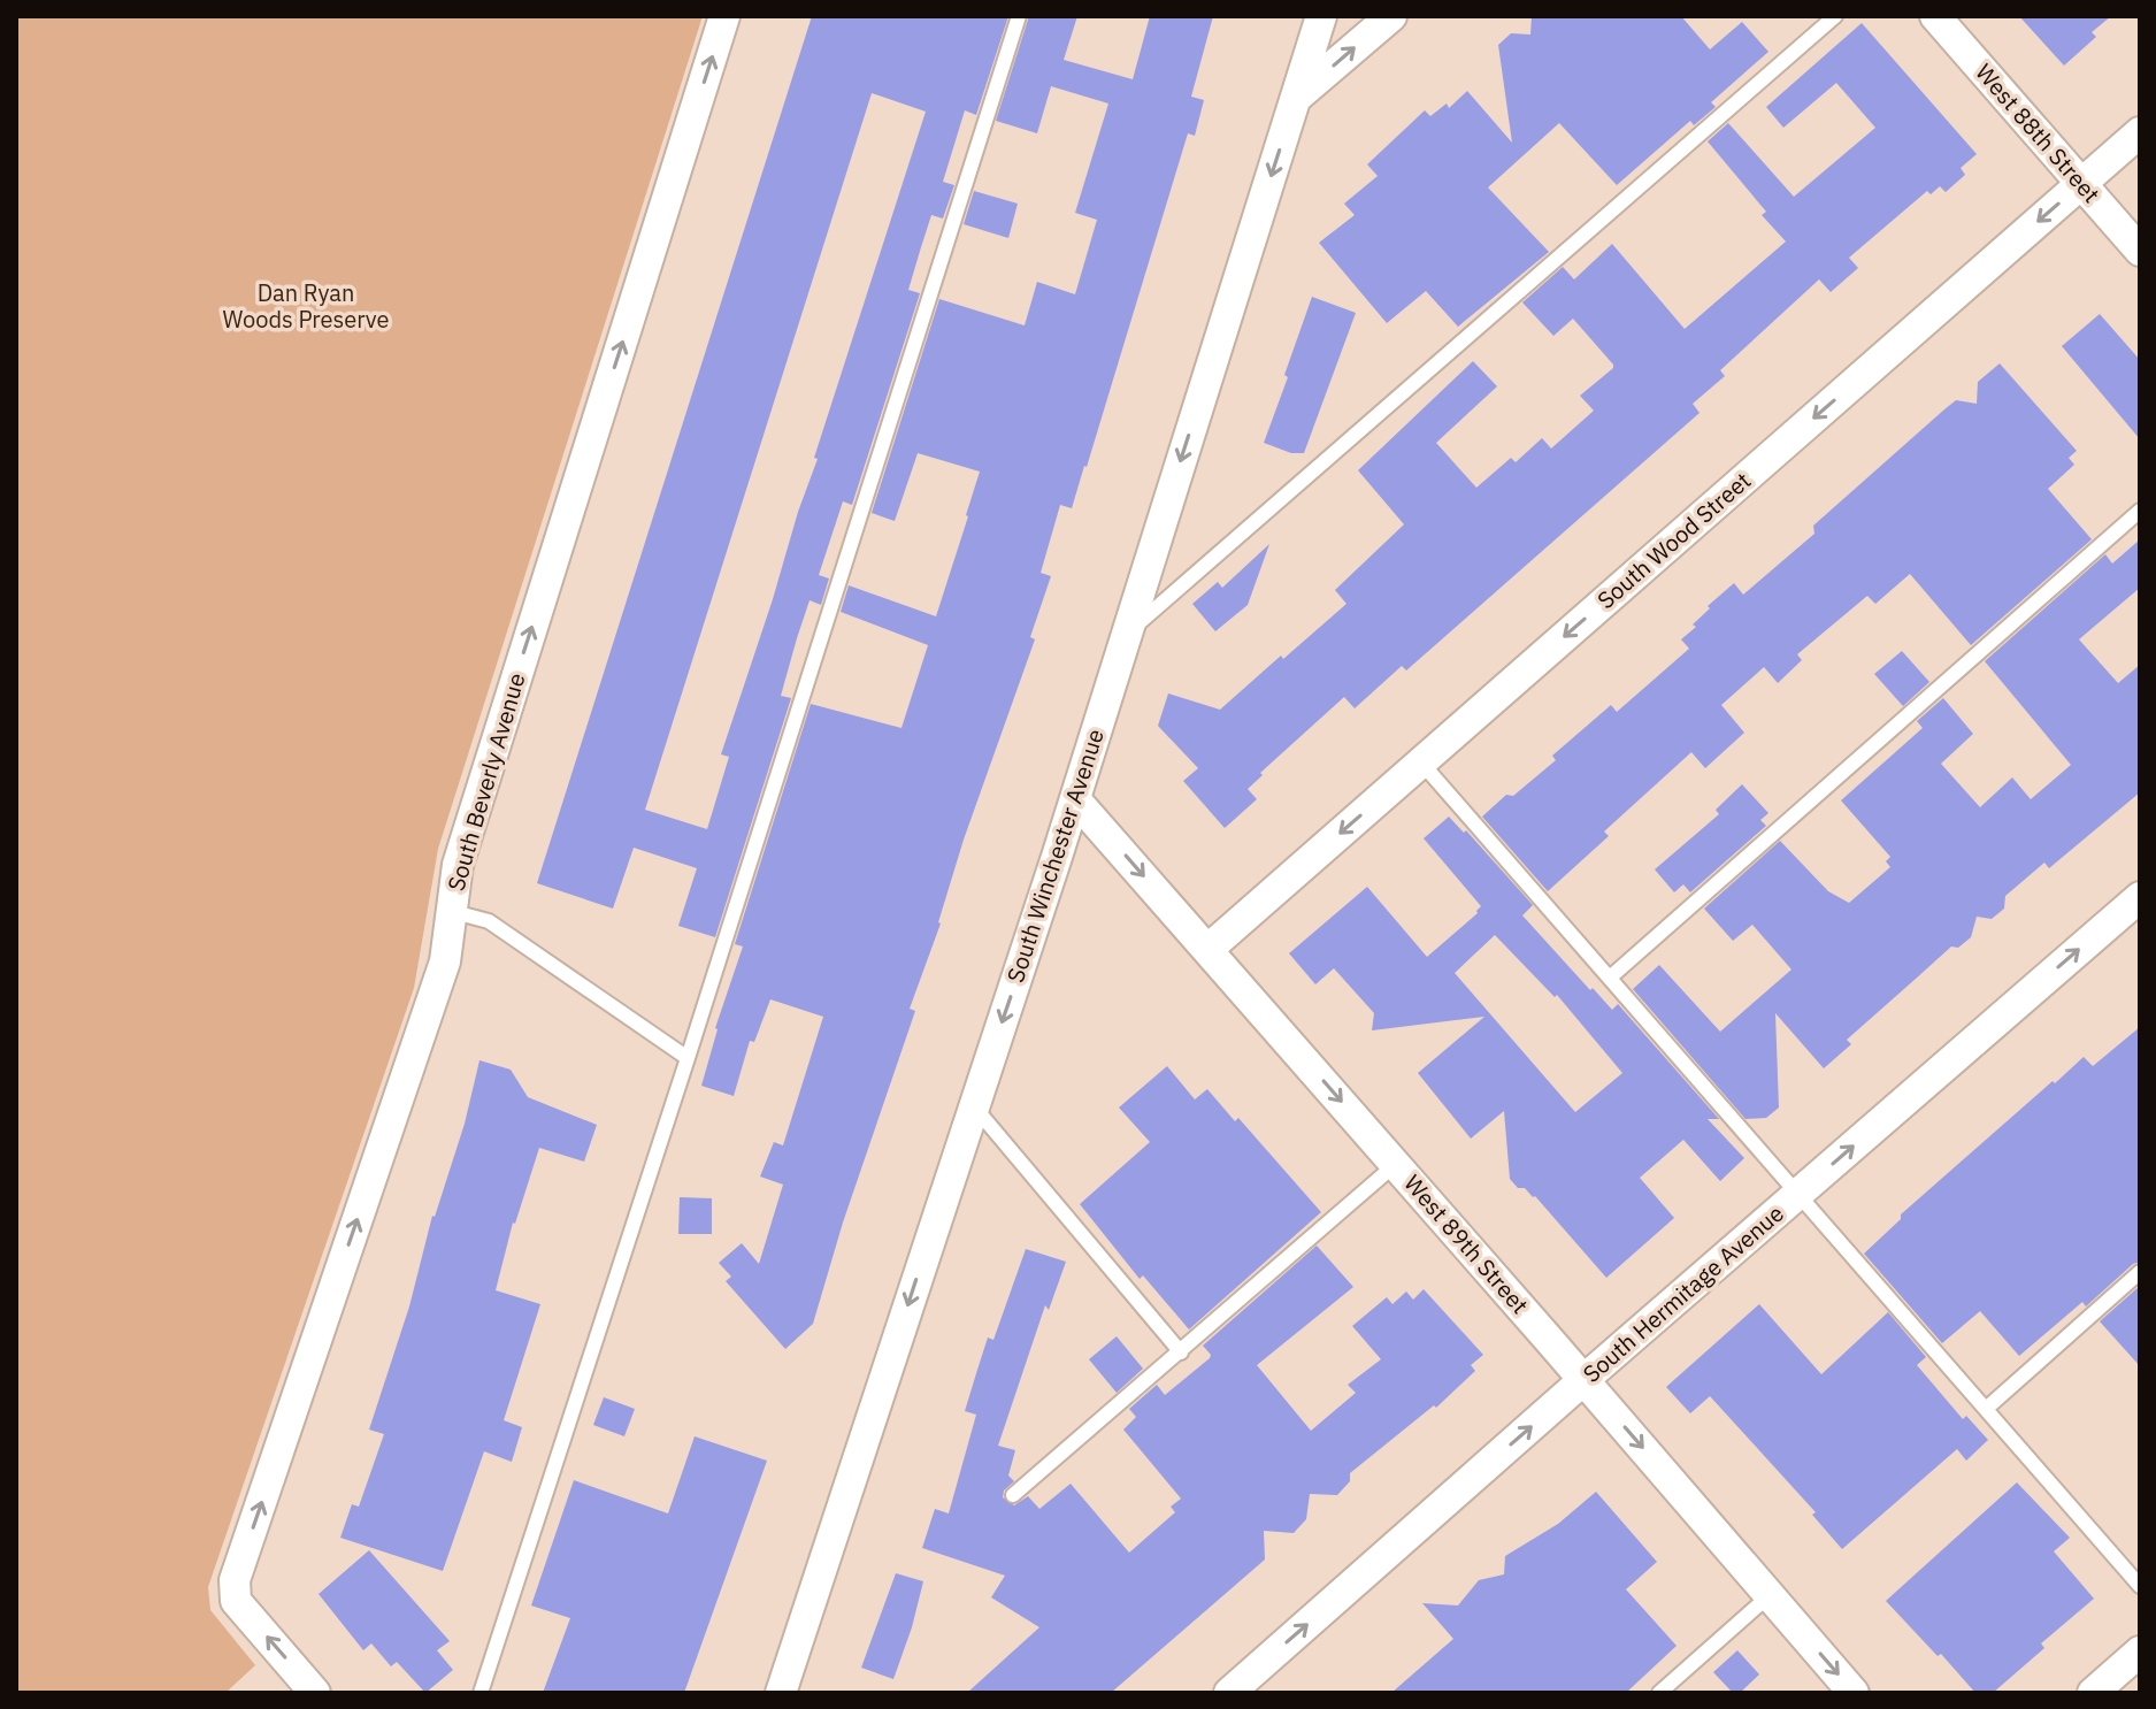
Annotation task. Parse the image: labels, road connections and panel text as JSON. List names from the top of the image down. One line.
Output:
{"streets":{"street":["West 88th Street","South Wood Street","South Beverly Avenue","South Winchester Avenue","West 89th Street","South Hermitage Avenue"]},"crossings":[["West 88th Street","South Wood Street"],["South Wood Street","West 89th Street"],["South Winchester Avenue","West 89th Street"],["West 89th Street","South Hermitage Avenue"]],"one_way":["South Wood Street","South Beverly Avenue","South Winchester Avenue","West 89th Street","South Hermitage Avenue"],"parks":["Dan Ryan Woods Preserve"]}
